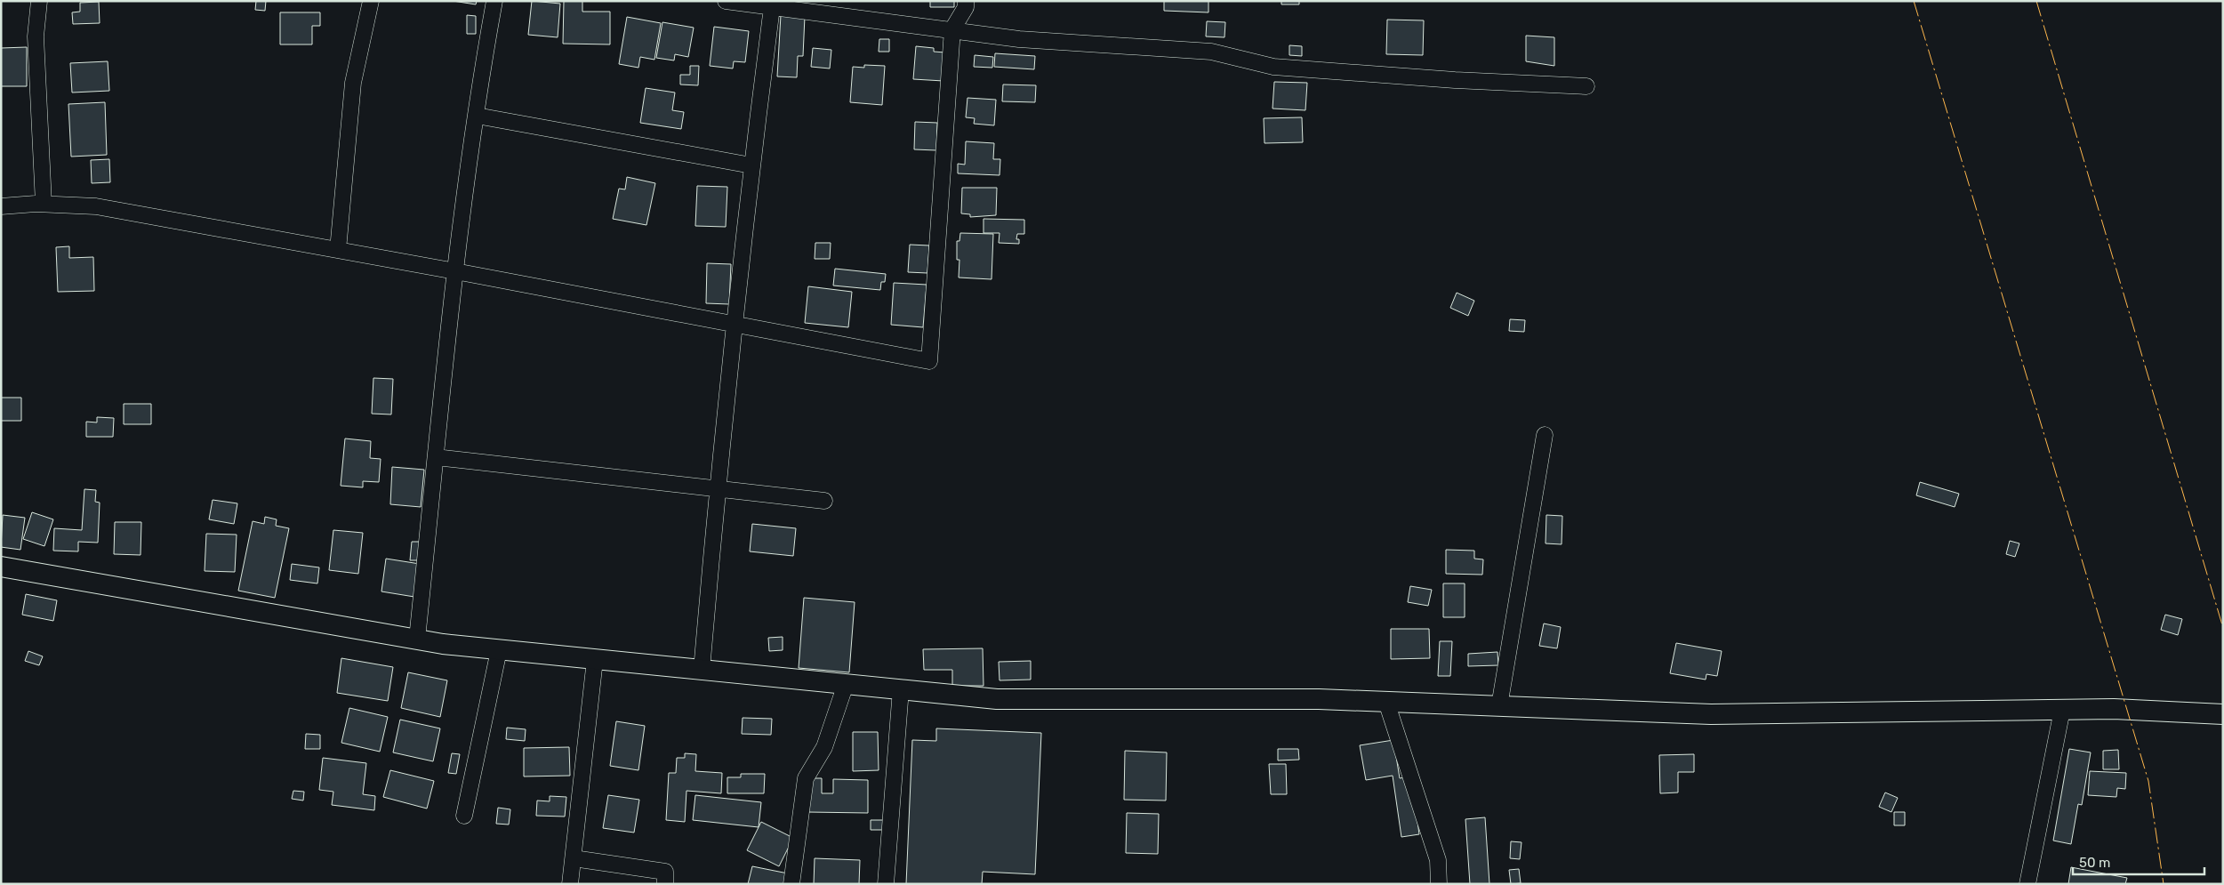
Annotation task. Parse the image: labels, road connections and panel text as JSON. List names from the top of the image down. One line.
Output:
{"scale_bar":"50 m"}
